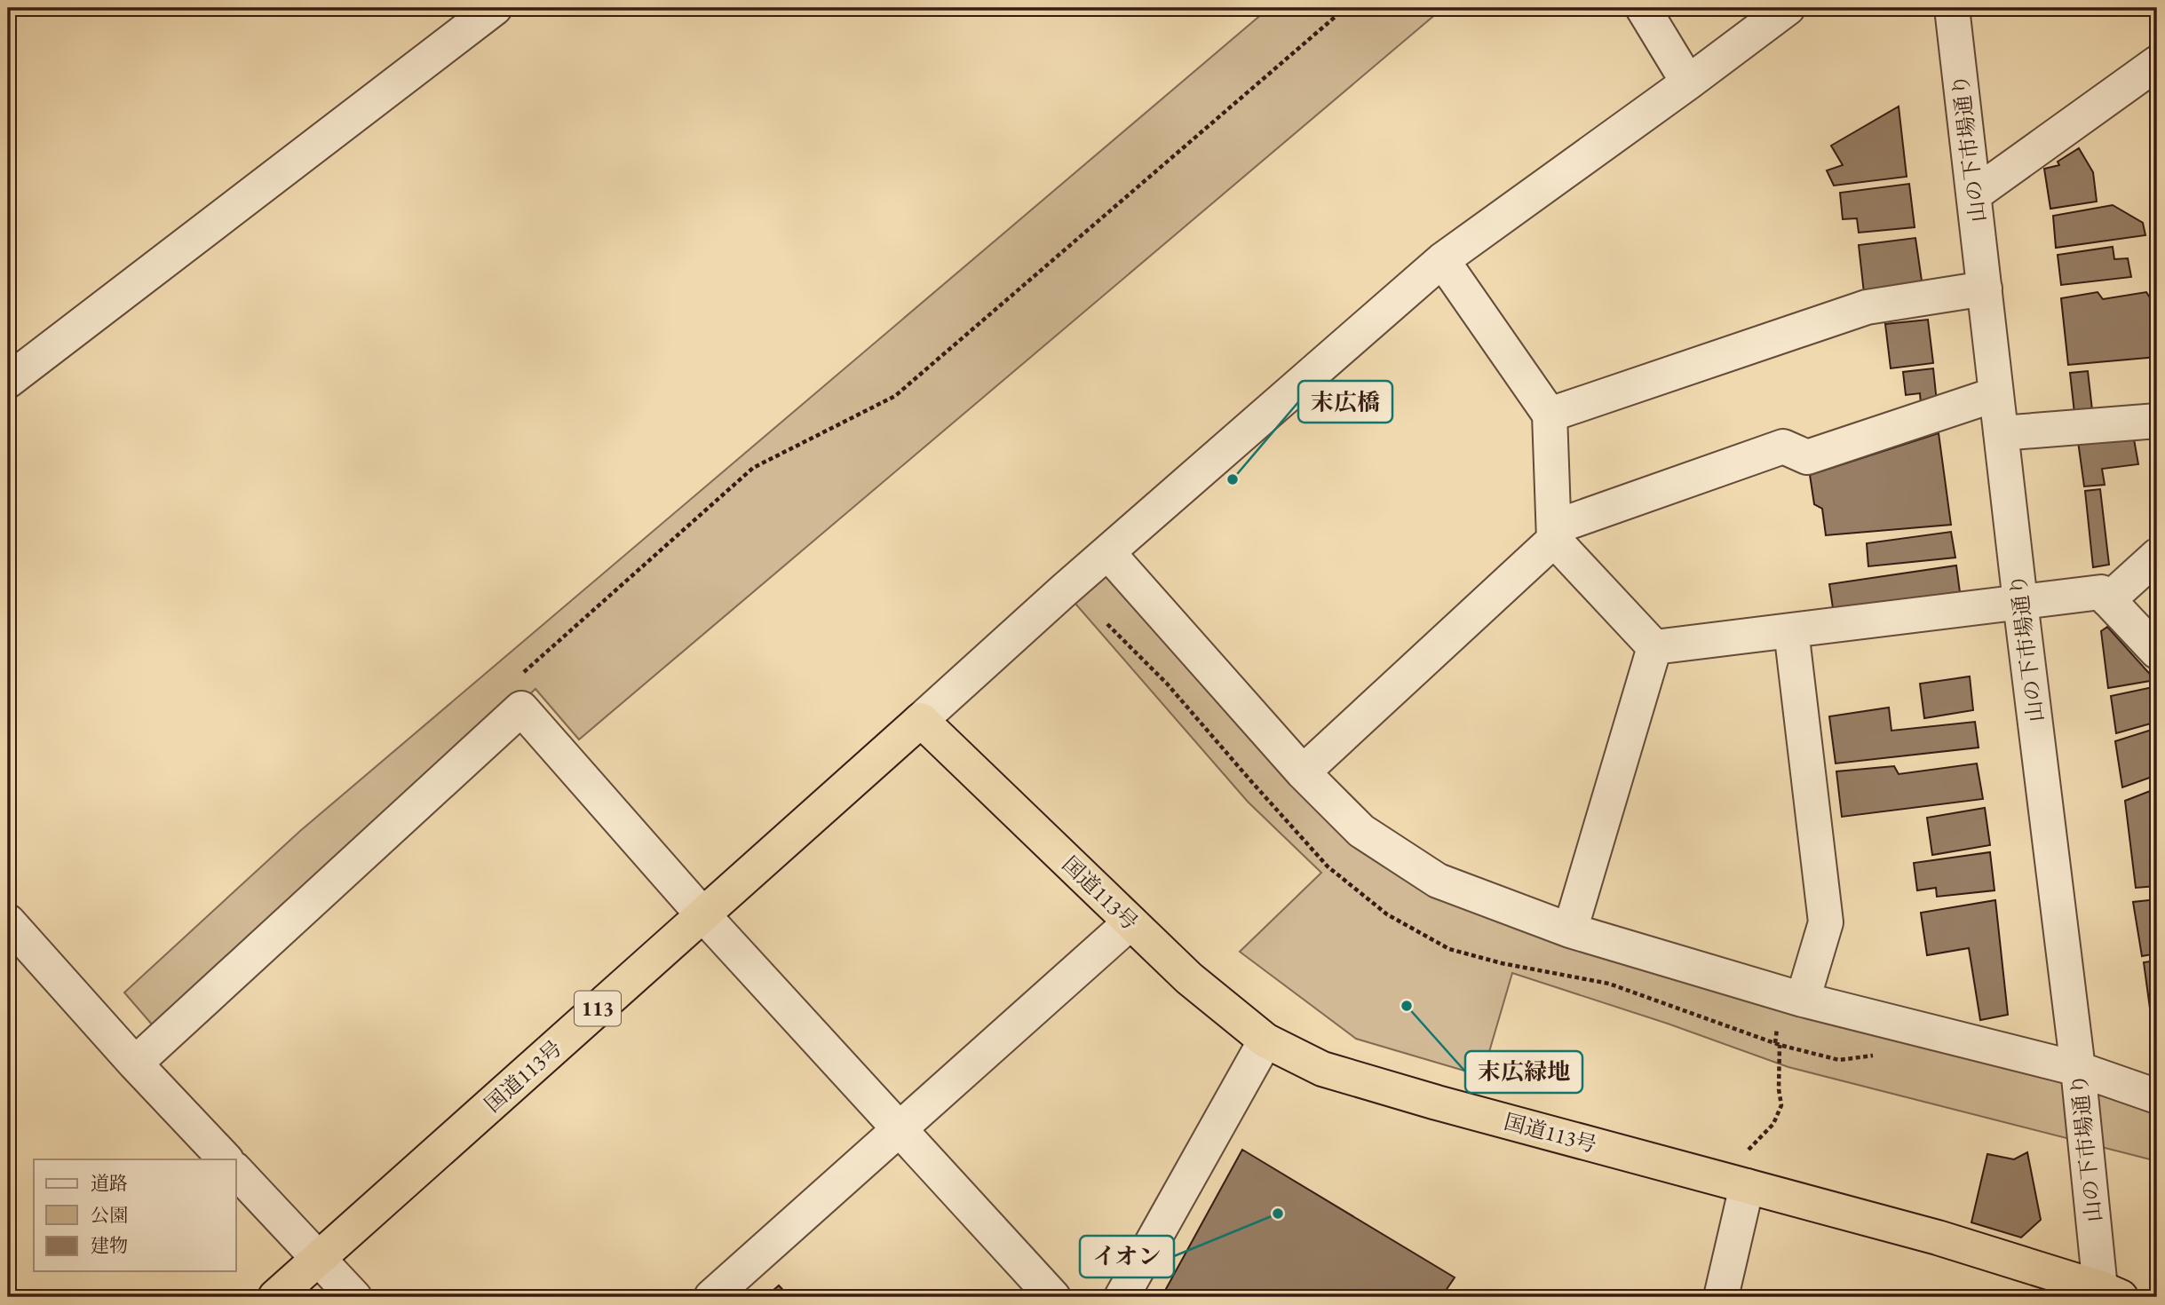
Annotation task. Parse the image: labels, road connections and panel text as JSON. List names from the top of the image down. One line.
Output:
{"streets":{"highway":["国道113号","113"],"street":["山の下市場通り"]},"crossings":[["山の下市場通り","国道113号"]],"places":["末広橋","末広緑地","イオン"],"legend":["道路","公園","建物"]}
